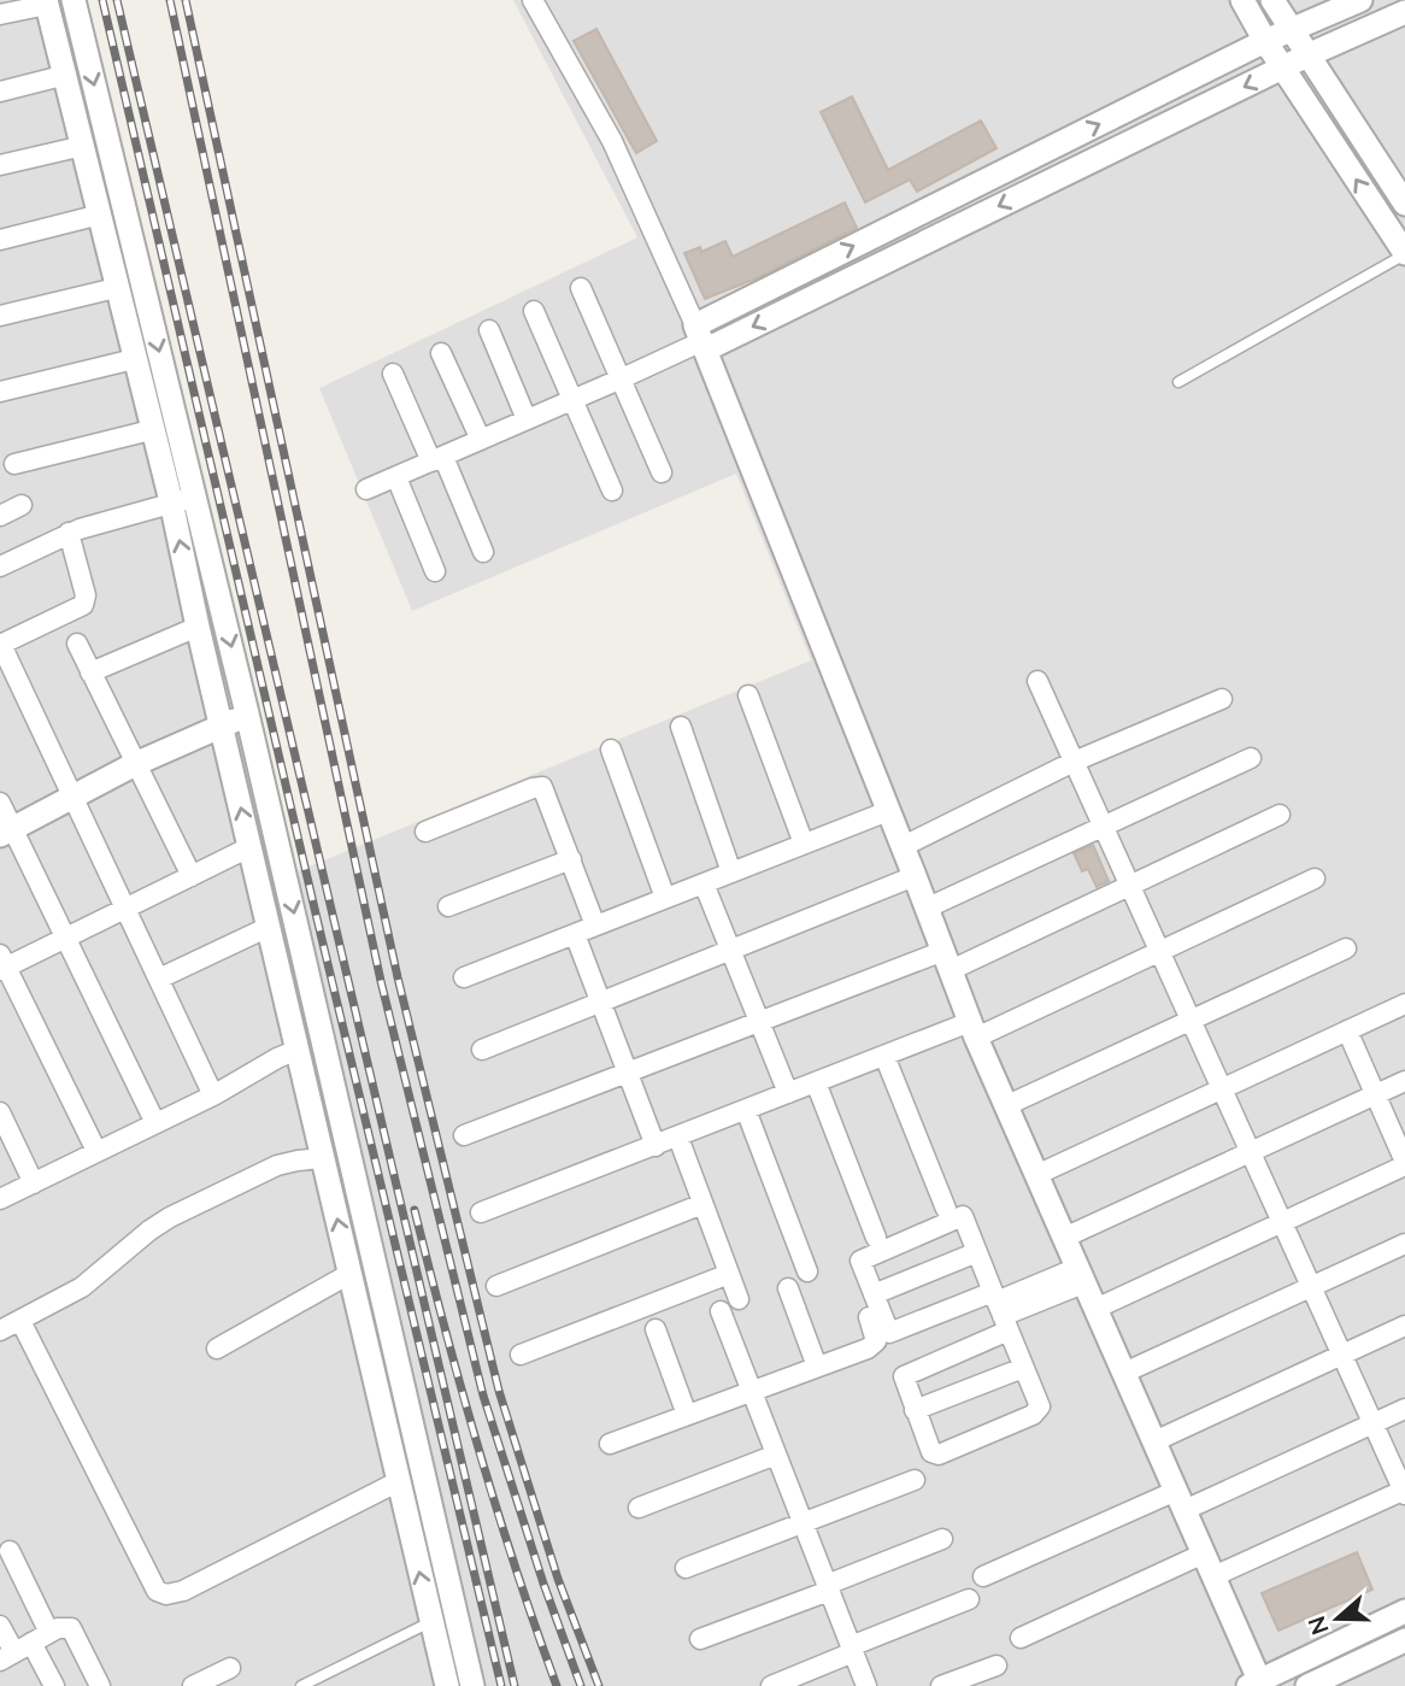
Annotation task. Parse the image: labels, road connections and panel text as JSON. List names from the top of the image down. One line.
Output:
{"north":"left"}
